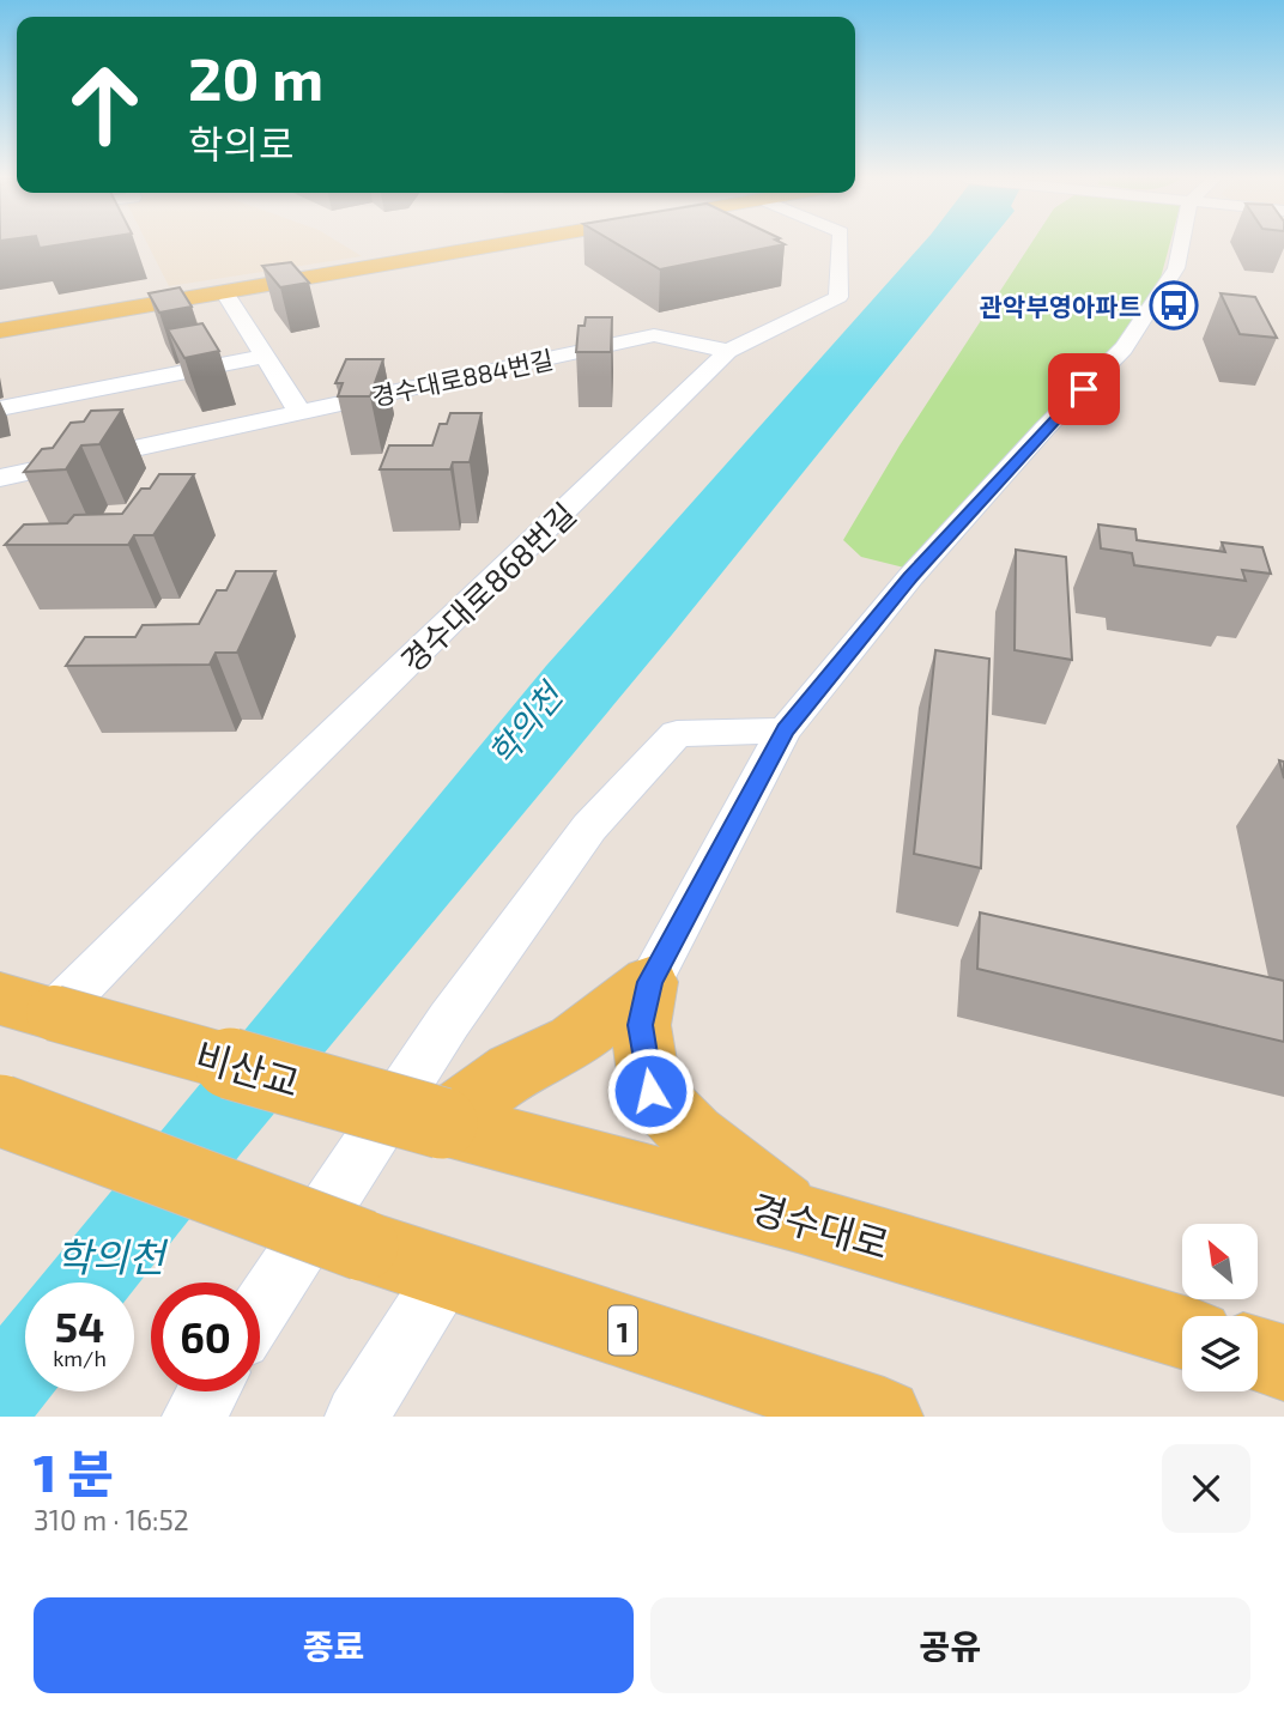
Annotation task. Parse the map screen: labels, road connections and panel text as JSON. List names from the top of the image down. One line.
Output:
{"streets":{"main road":["비산교","경수대로","1"],"street":["경수대로884번길","경수대로868번길"]},"crossings":[["경수대로884번길","경수대로868번길"],["경수대로868번길","비산교"],["비산교","경수대로"]],"water":["학의천"],"places":{"bus stop":["관악부영아파트"]},"north":"top left","page":{"turn":["20 m","학의로"],"speed":"54 km/h","limit":"60","heading":["1 분","310 m · 16:52"],"buttons":["종료","공유"]}}
